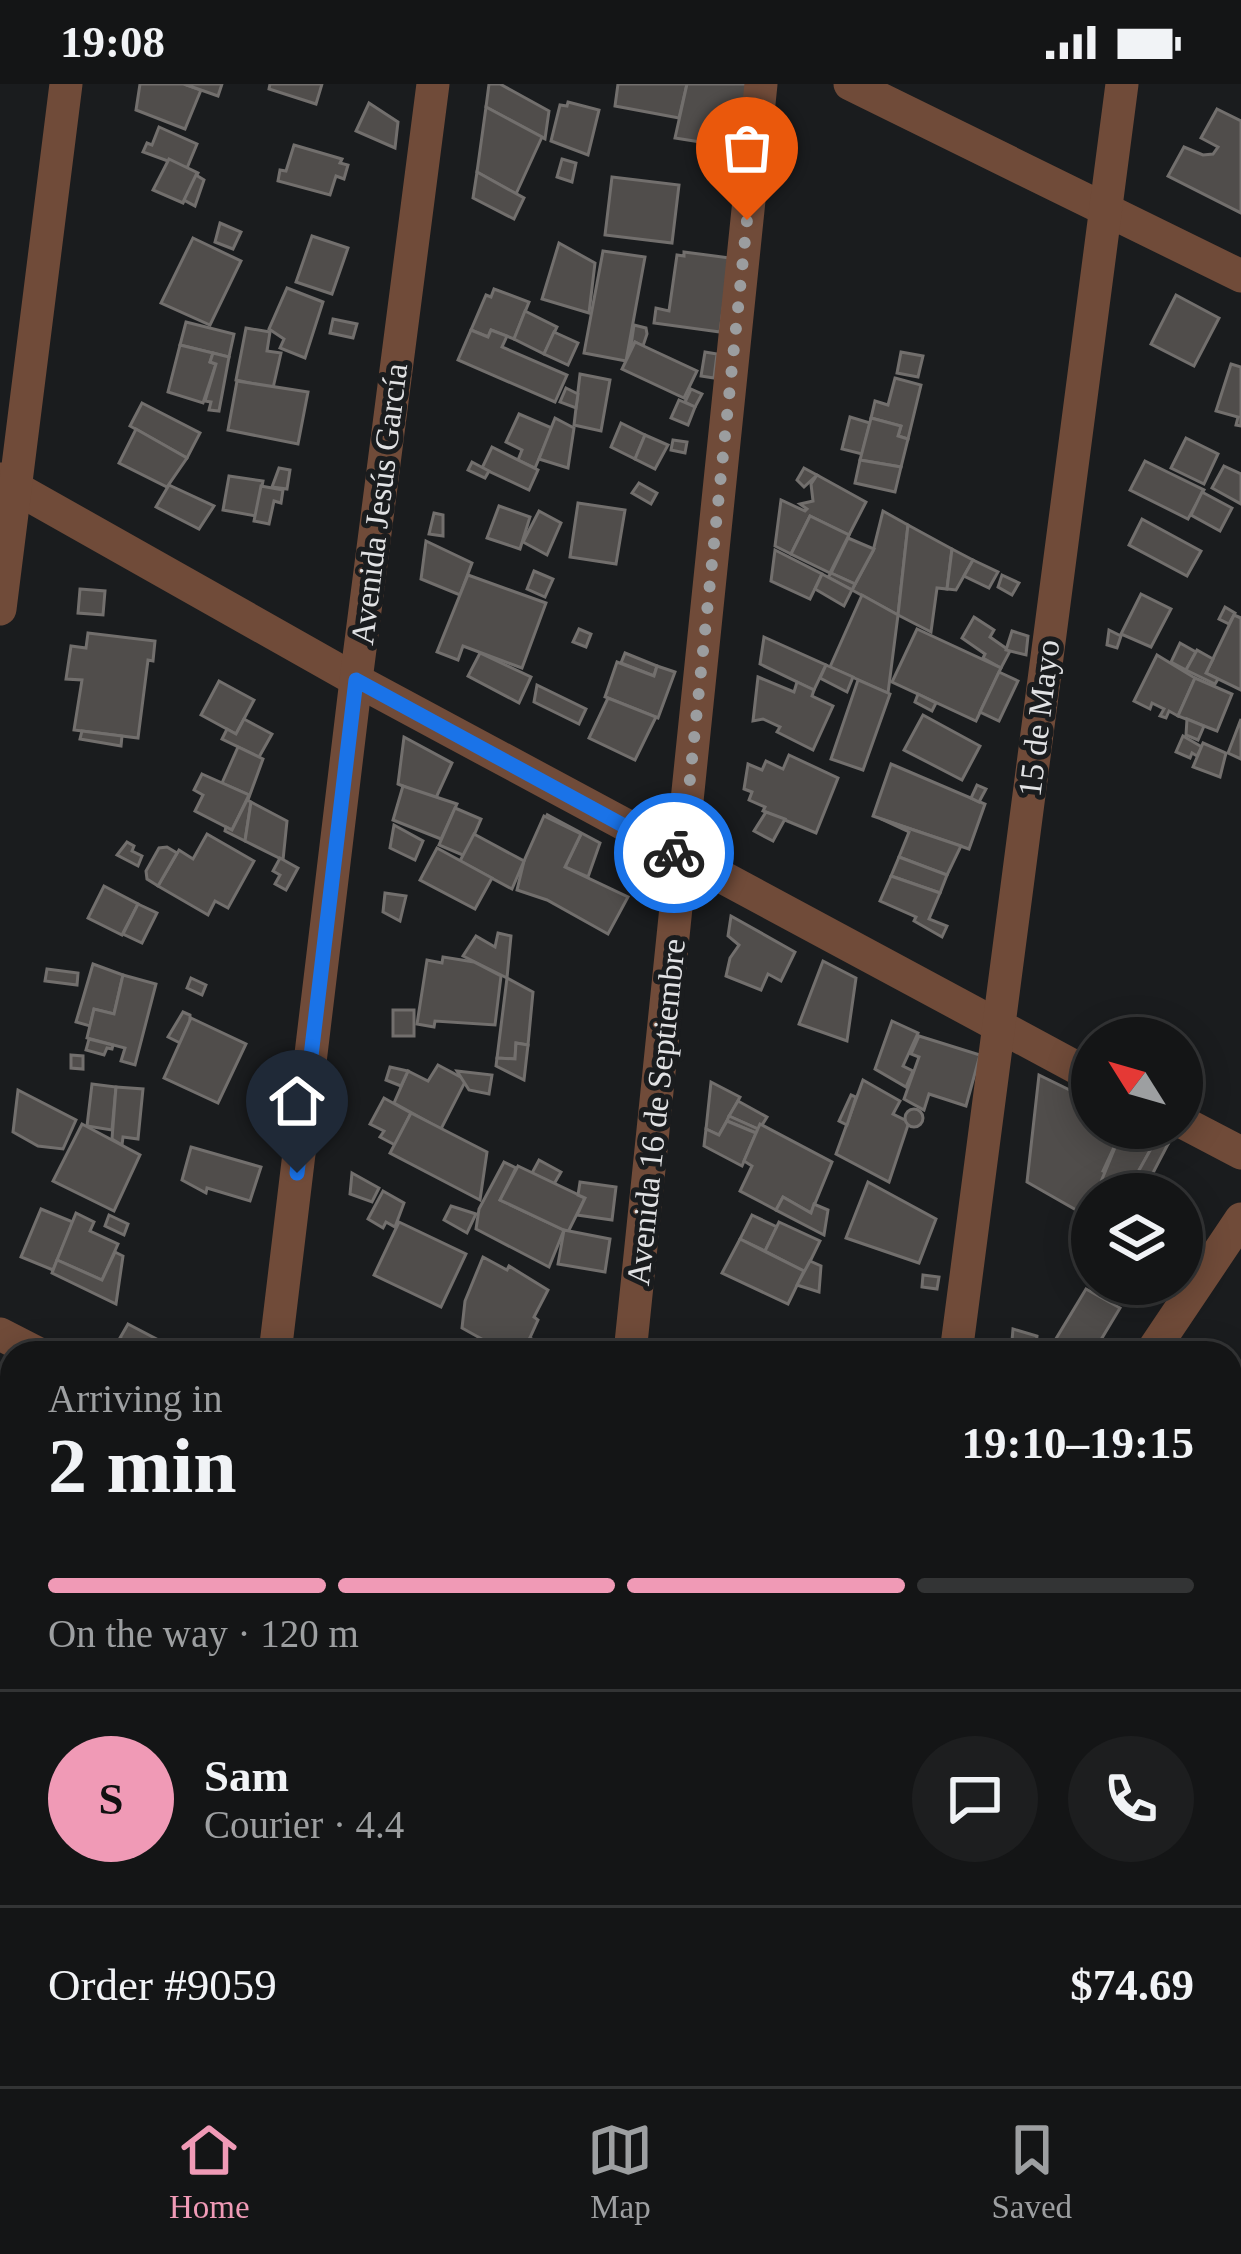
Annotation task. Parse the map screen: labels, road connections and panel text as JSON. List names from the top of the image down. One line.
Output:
{"streets":{"street":["Avenida Jesús García","15 de Mayo","Avenida 16 de Septiembre"]},"north":"top left","page":{"status":"19:08","heading":["2 min","Arriving in","19:10–19:15"],"panel":["Sam","Courier · 4.4","Order #9059","$74.69"],"bar":"On the way · 120 m","round":"S","tabs":["Home","Map","Saved"]}}
